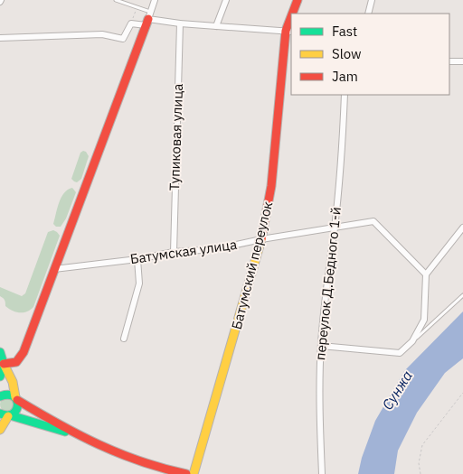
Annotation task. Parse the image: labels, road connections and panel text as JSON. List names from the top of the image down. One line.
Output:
{"streets":{"street":["Тупиковая улица","Батумская улица","Батумский переулок","переулок Д.Бедного 1-й"]},"crossings":[["Тупиковая улица","Батумская улица"],["Батумская улица","Батумский переулок"],["Батумская улица","переулок Д.Бедного 1-й"]],"water":["Сунжа"],"legend":["Fast","Slow","Jam"]}
